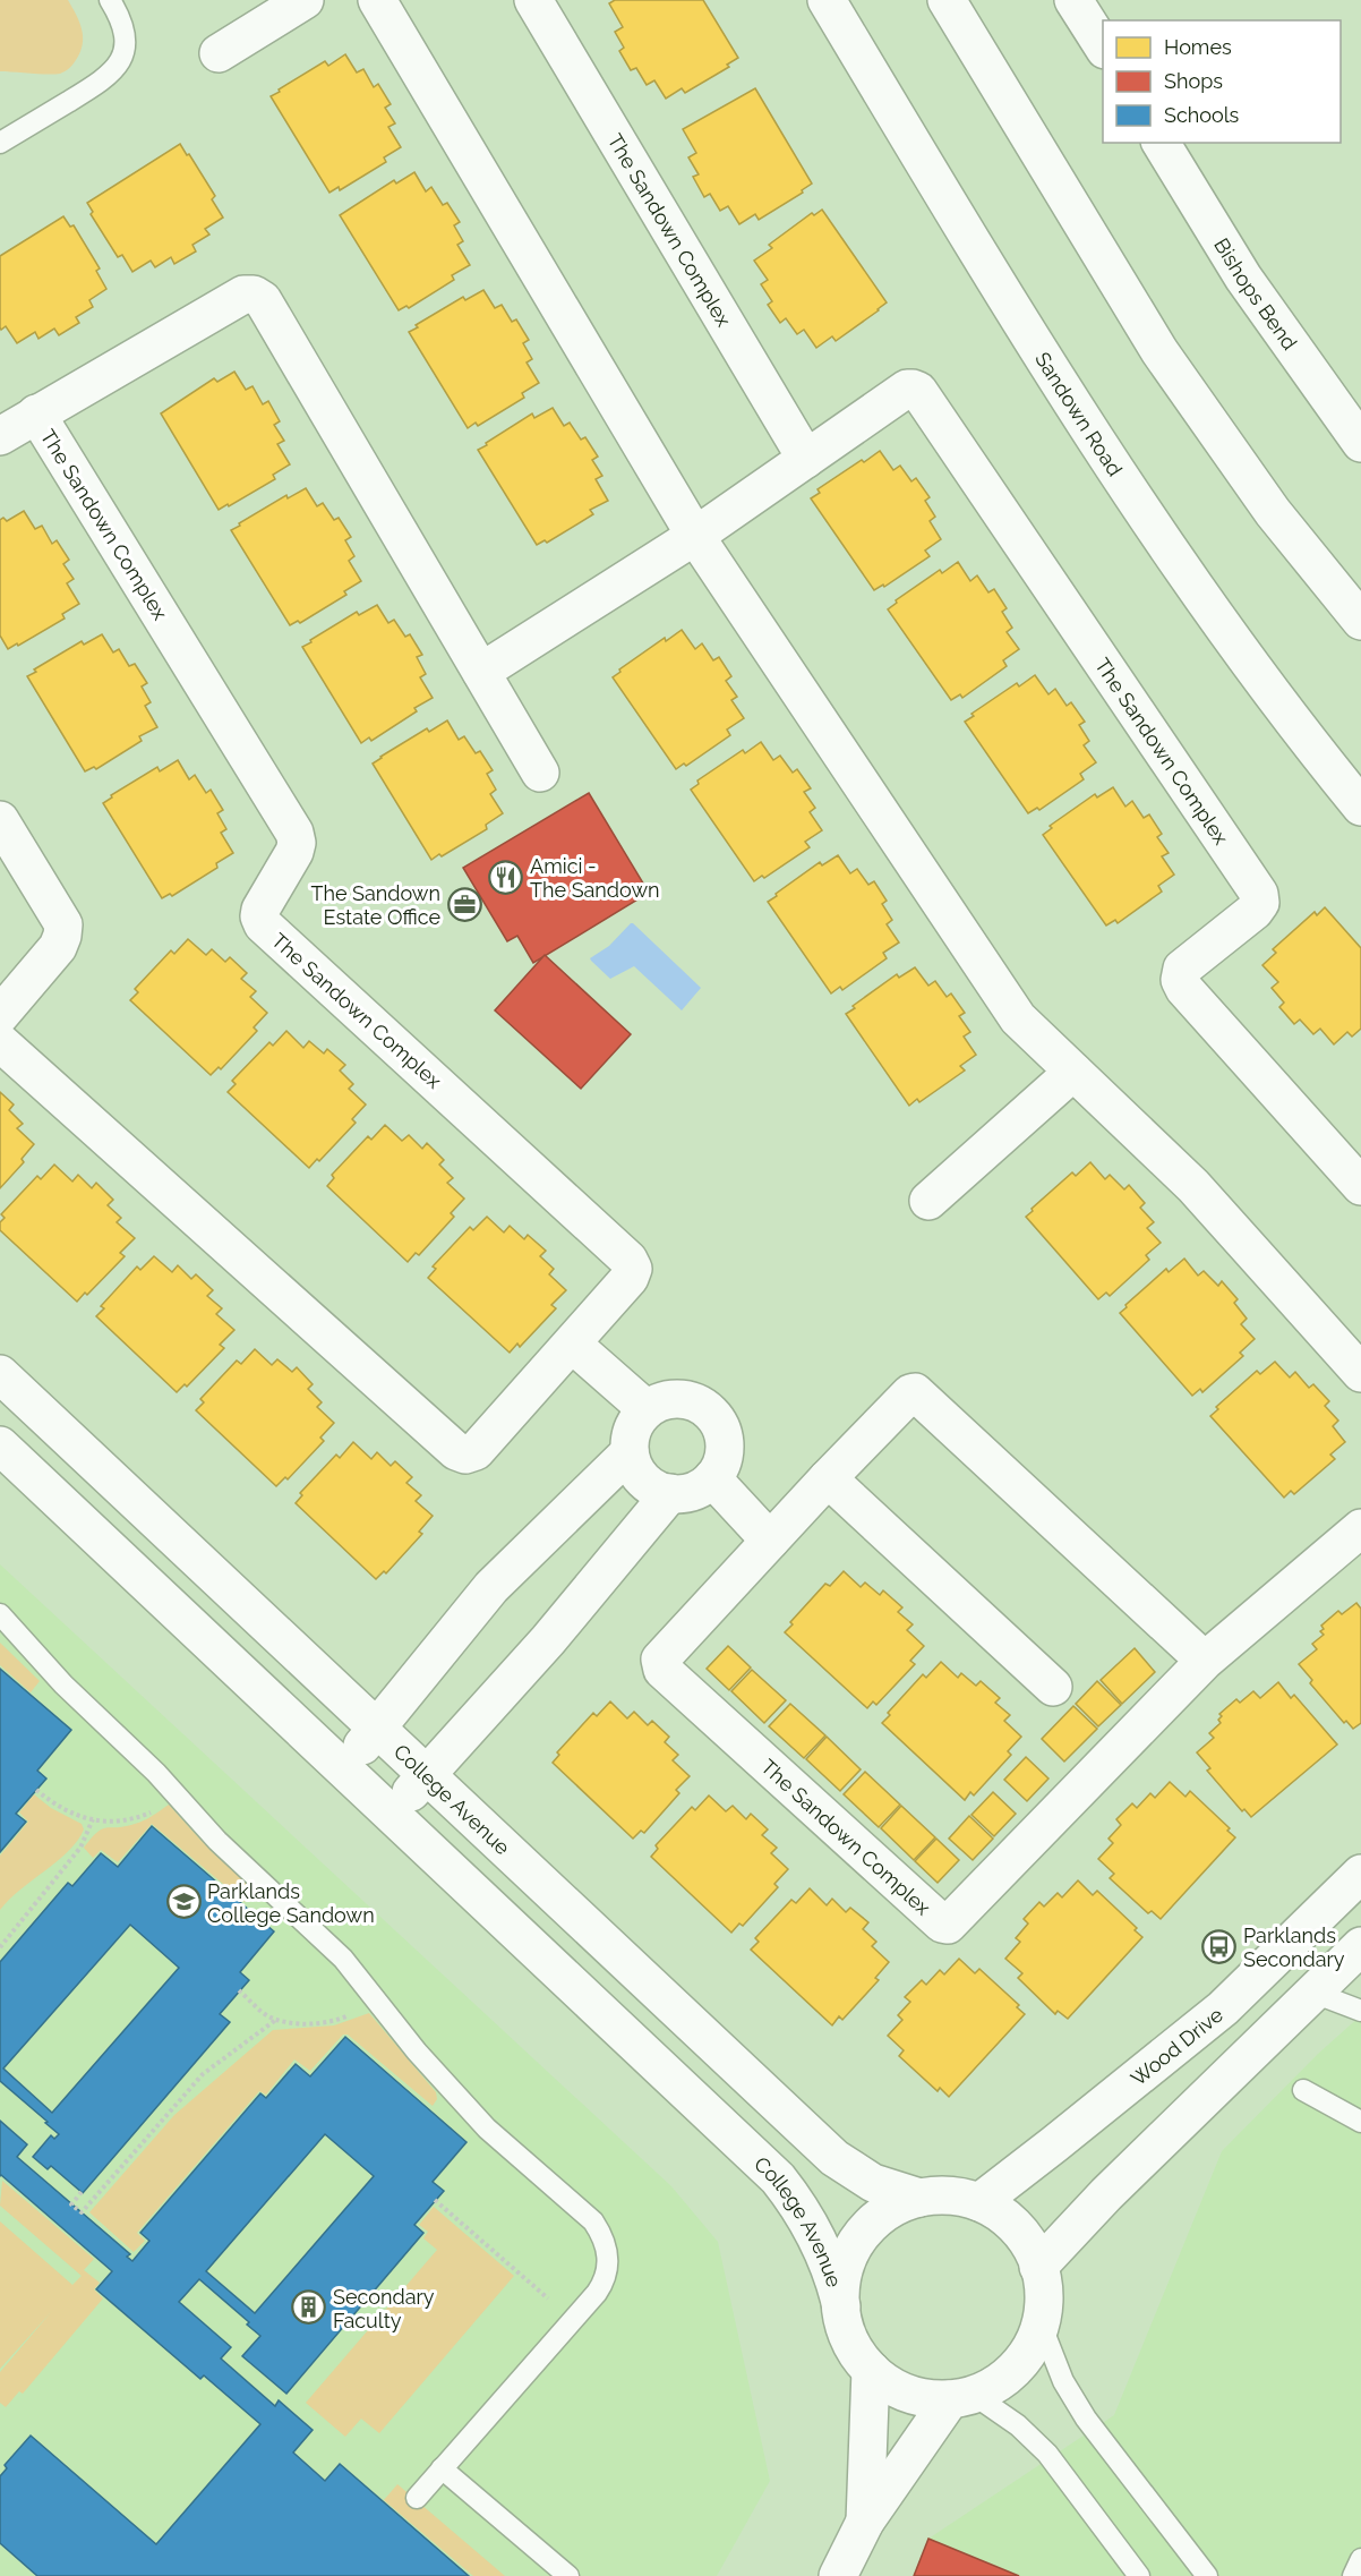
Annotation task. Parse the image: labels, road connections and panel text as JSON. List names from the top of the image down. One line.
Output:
{"streets":{"street":["The Sandown Complex","Bishops Bend","Sandown Road","College Avenue","Wood Drive"]},"crossings":[["College Avenue","Wood Drive"]],"places":{"restaurant":["Amici - The Sandown"],"office":["The Sandown Estate Office"],"school or university":["Parklands College Sandown"],"bus stop":["Parklands Secondary"],"building":["Secondary Faculty"]},"legend":["Homes","Shops","Schools"]}
